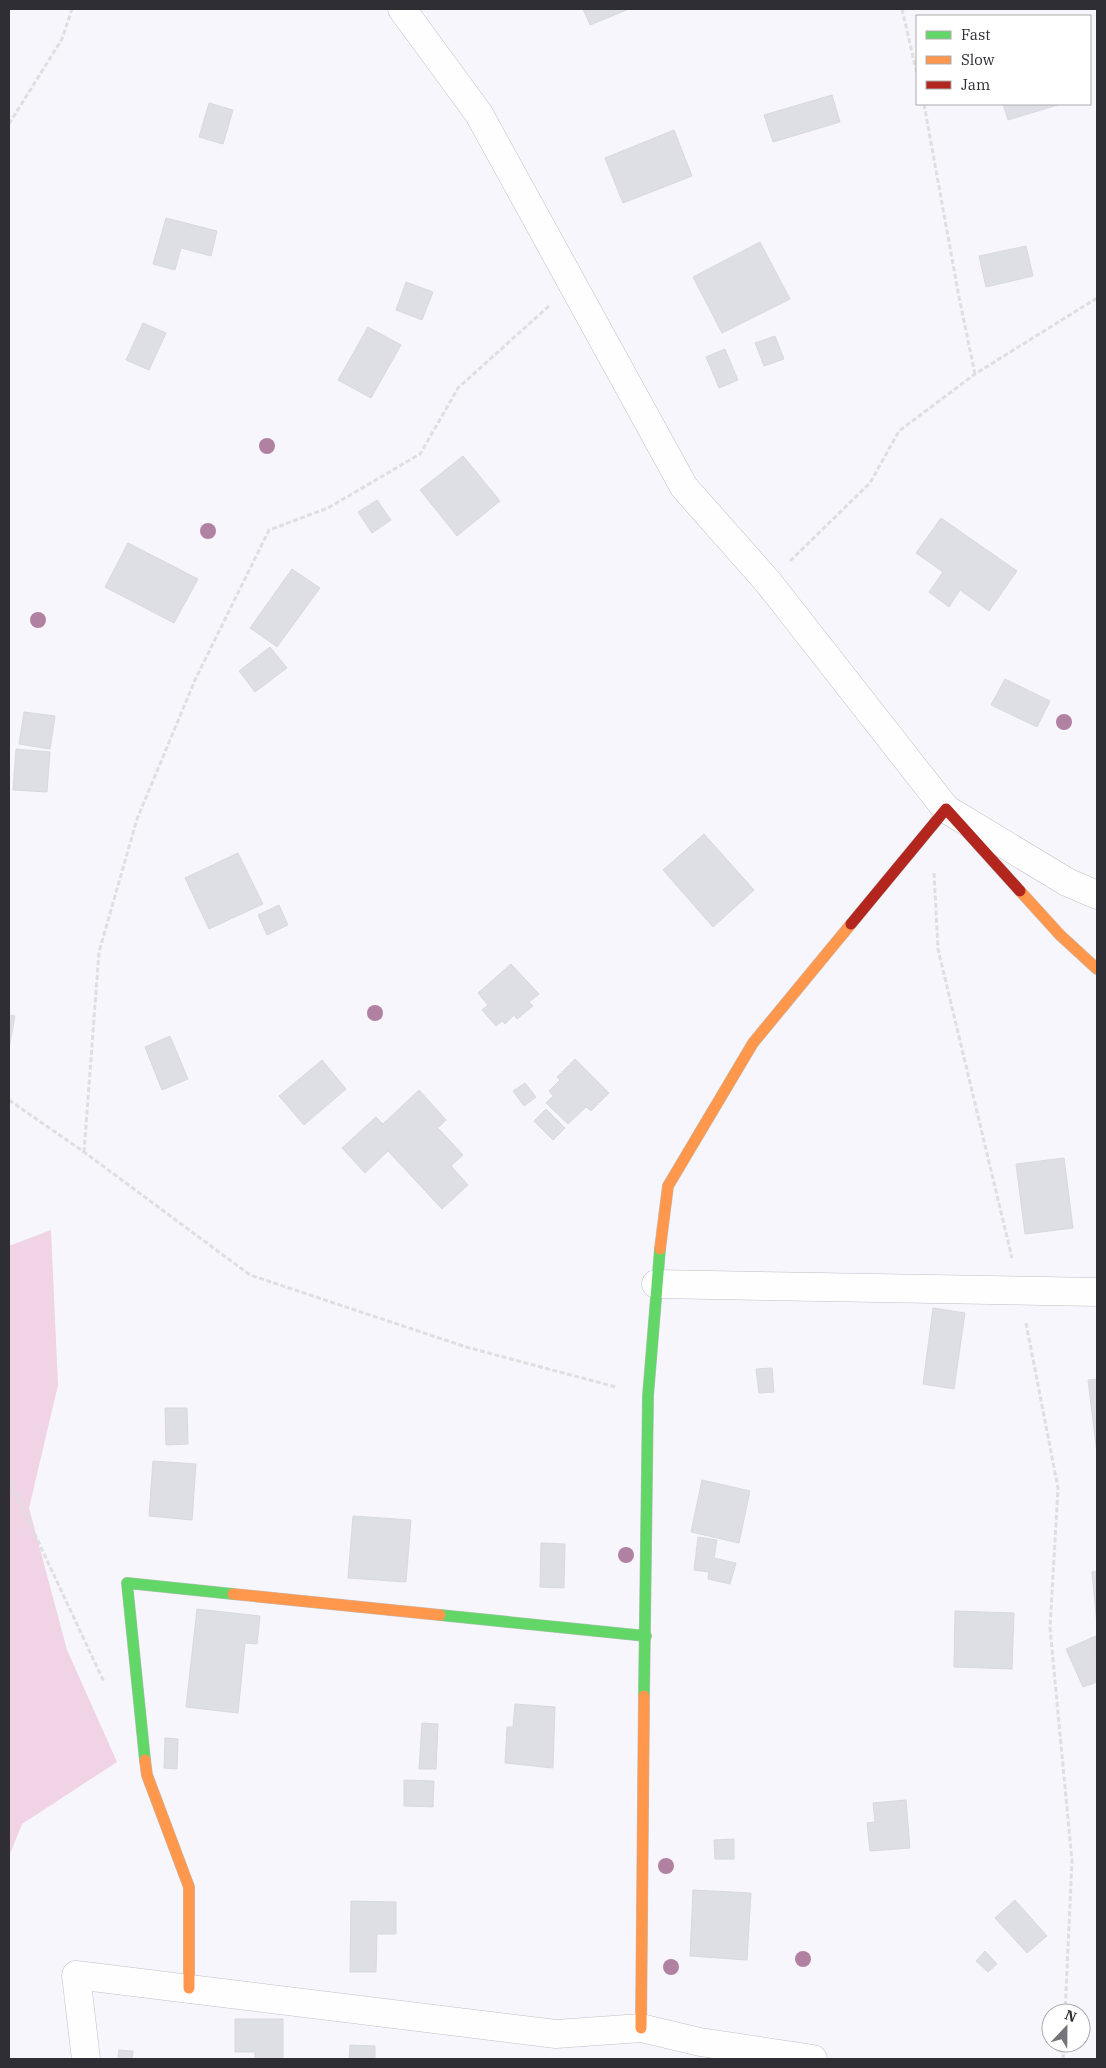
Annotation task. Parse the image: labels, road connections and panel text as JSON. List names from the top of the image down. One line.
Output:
{"legend":["Fast","Slow","Jam"],"north":"top"}
